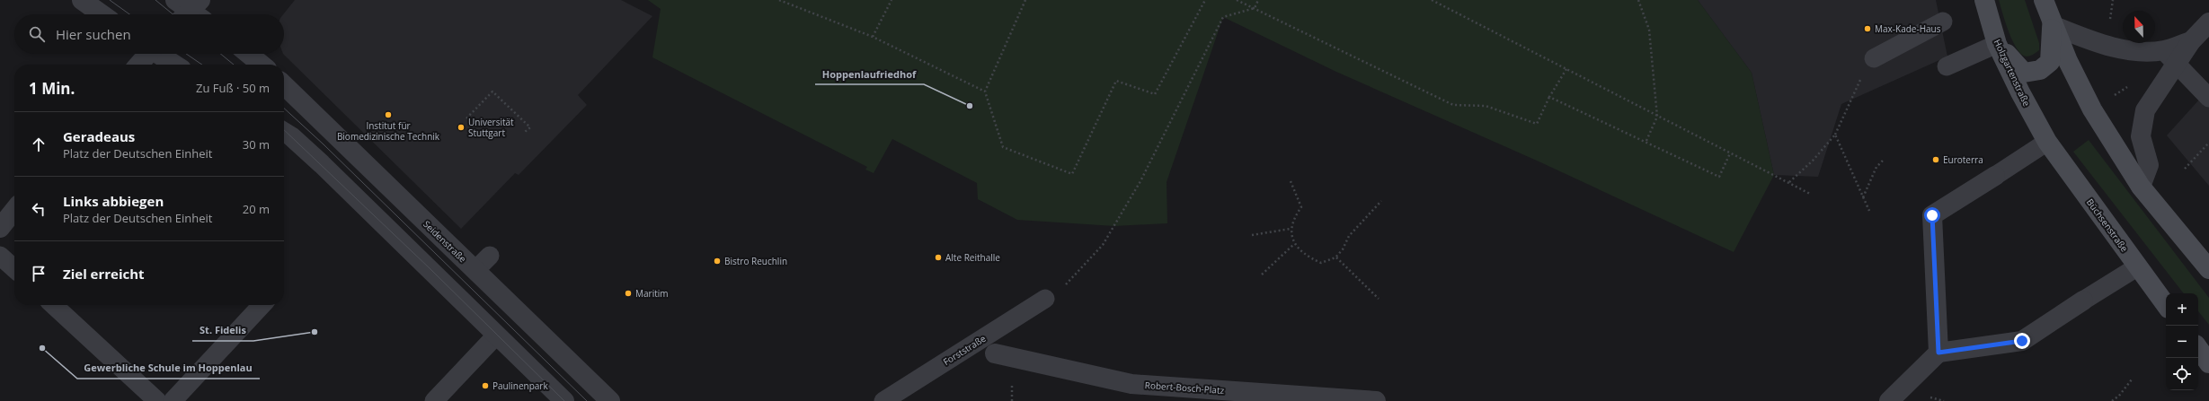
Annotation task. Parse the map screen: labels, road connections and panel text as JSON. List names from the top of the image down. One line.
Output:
{"streets":{"main road":["Holzgartenstraße","Büchsenstraße"],"street":["Seidenstraße","Robert-Bosch-Platz"],"lane":["Forststraße"]},"crossings":[["Holzgartenstraße","Büchsenstraße"]],"places":["Max-Kade-Haus","Hoppenlaufriedhof","Institut für Biomedizinische Technik","Universität Stuttgart","Euroterra","Alte Reithalle","Bistro Reuchlin","Maritim","St. Fidelis","Gewerbliche Schule im Hoppenlau","Paulinenpark"],"north":"top","page":{"search":"Hier suchen","heading":["1 Min.","Zu Fuß · 50 m"],"list":[["Geradeaus","Platz der Deutschen Einheit","30 m"],["Links abbiegen","Platz der Deutschen Einheit","20 m"],"Ziel erreicht"],"map_buttons":["+","−"]}}
